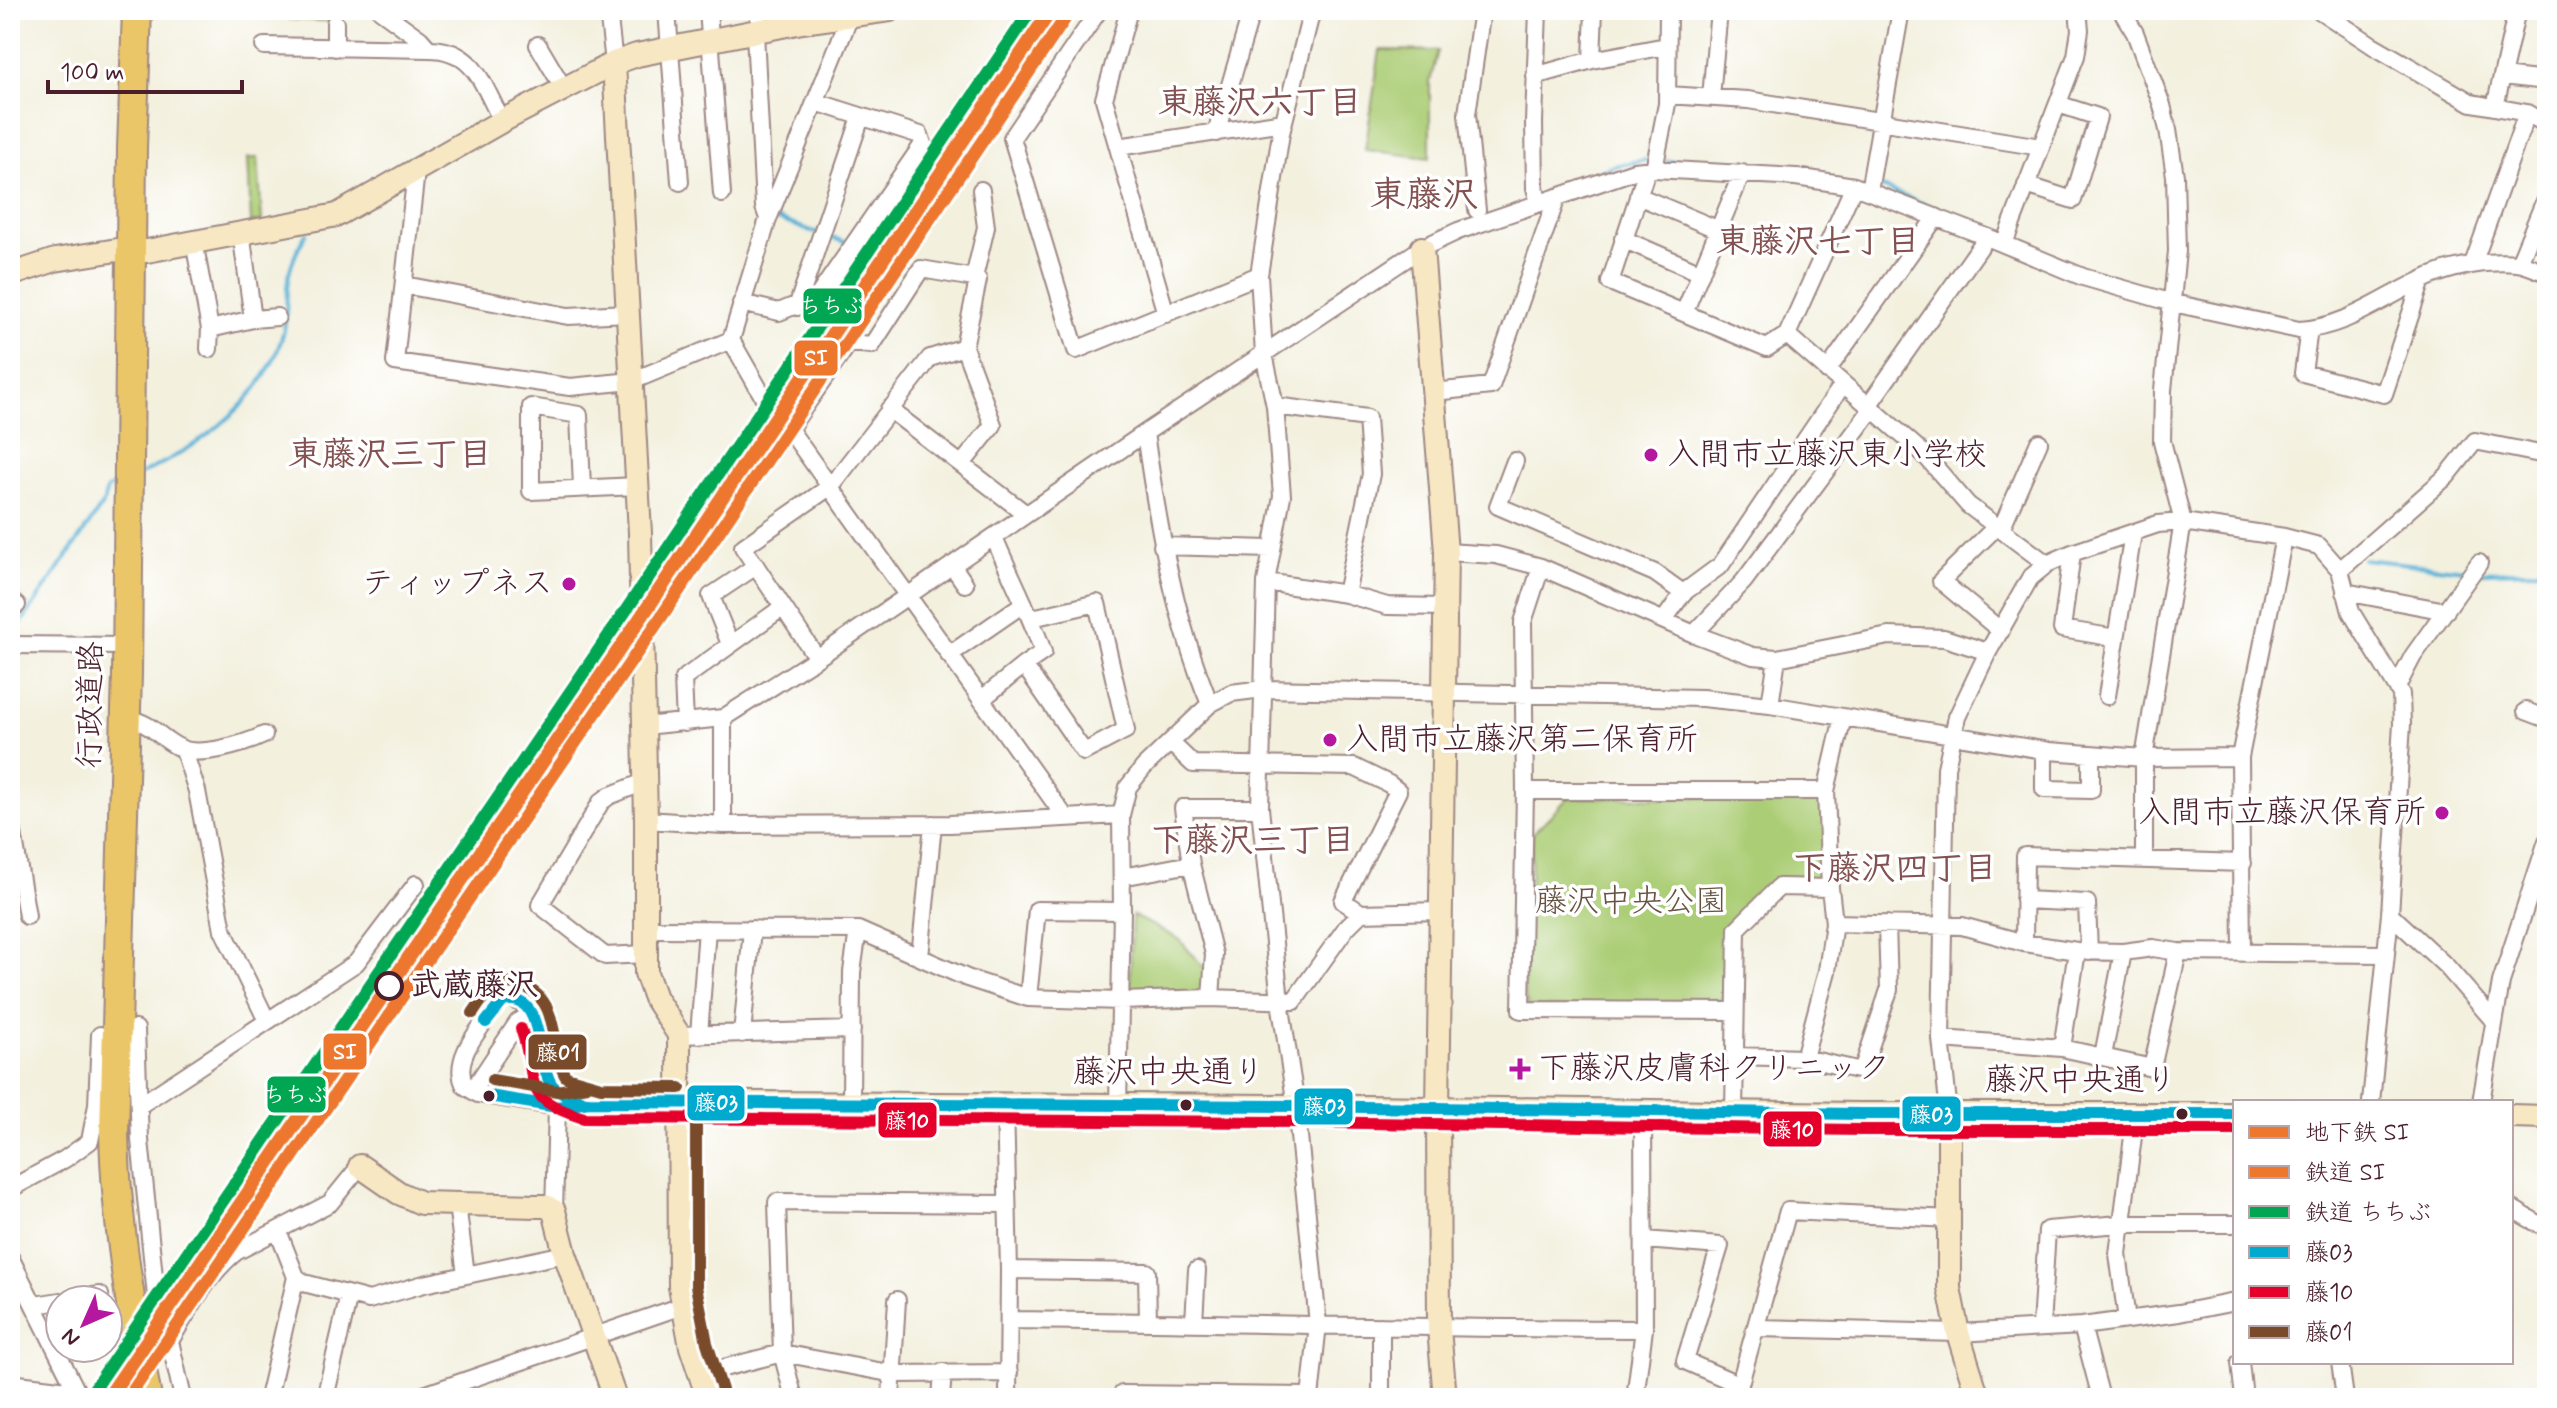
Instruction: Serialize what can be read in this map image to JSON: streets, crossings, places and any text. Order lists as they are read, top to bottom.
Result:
{
  "streets": {
    "highway": ["行政道路"],
    "street": ["藤沢中央通り"]
  },
  "districts": [
    "東藤沢六丁目",
    "東藤沢",
    "東藤沢七丁目",
    "東藤沢三丁目",
    "下藤沢三丁目",
    "下藤沢四丁目"
  ],
  "parks": ["藤沢中央公園"],
  "places": {
    "other": [
      "入間市立藤沢東小学校",
      "ティップネス",
      "入間市立藤沢第二保育所",
      "入間市立藤沢保育所",
      "武蔵藤沢"
    ],
    "health": ["下藤沢皮膚科クリニック"]
  },
  "lines": [
    "metro line SI",
    "rail line ちちぶ",
    "rail line SI",
    "transit line 藤01",
    "transit line 藤03",
    "transit line 藤10"
  ],
  "legend": [
    "地下鉄 SI",
    "鉄道 SI",
    "鉄道 ちちぶ",
    "藤03",
    "藤10",
    "藤01"
  ],
  "scale_bar": "100 m",
  "north": "bottom left"
}
